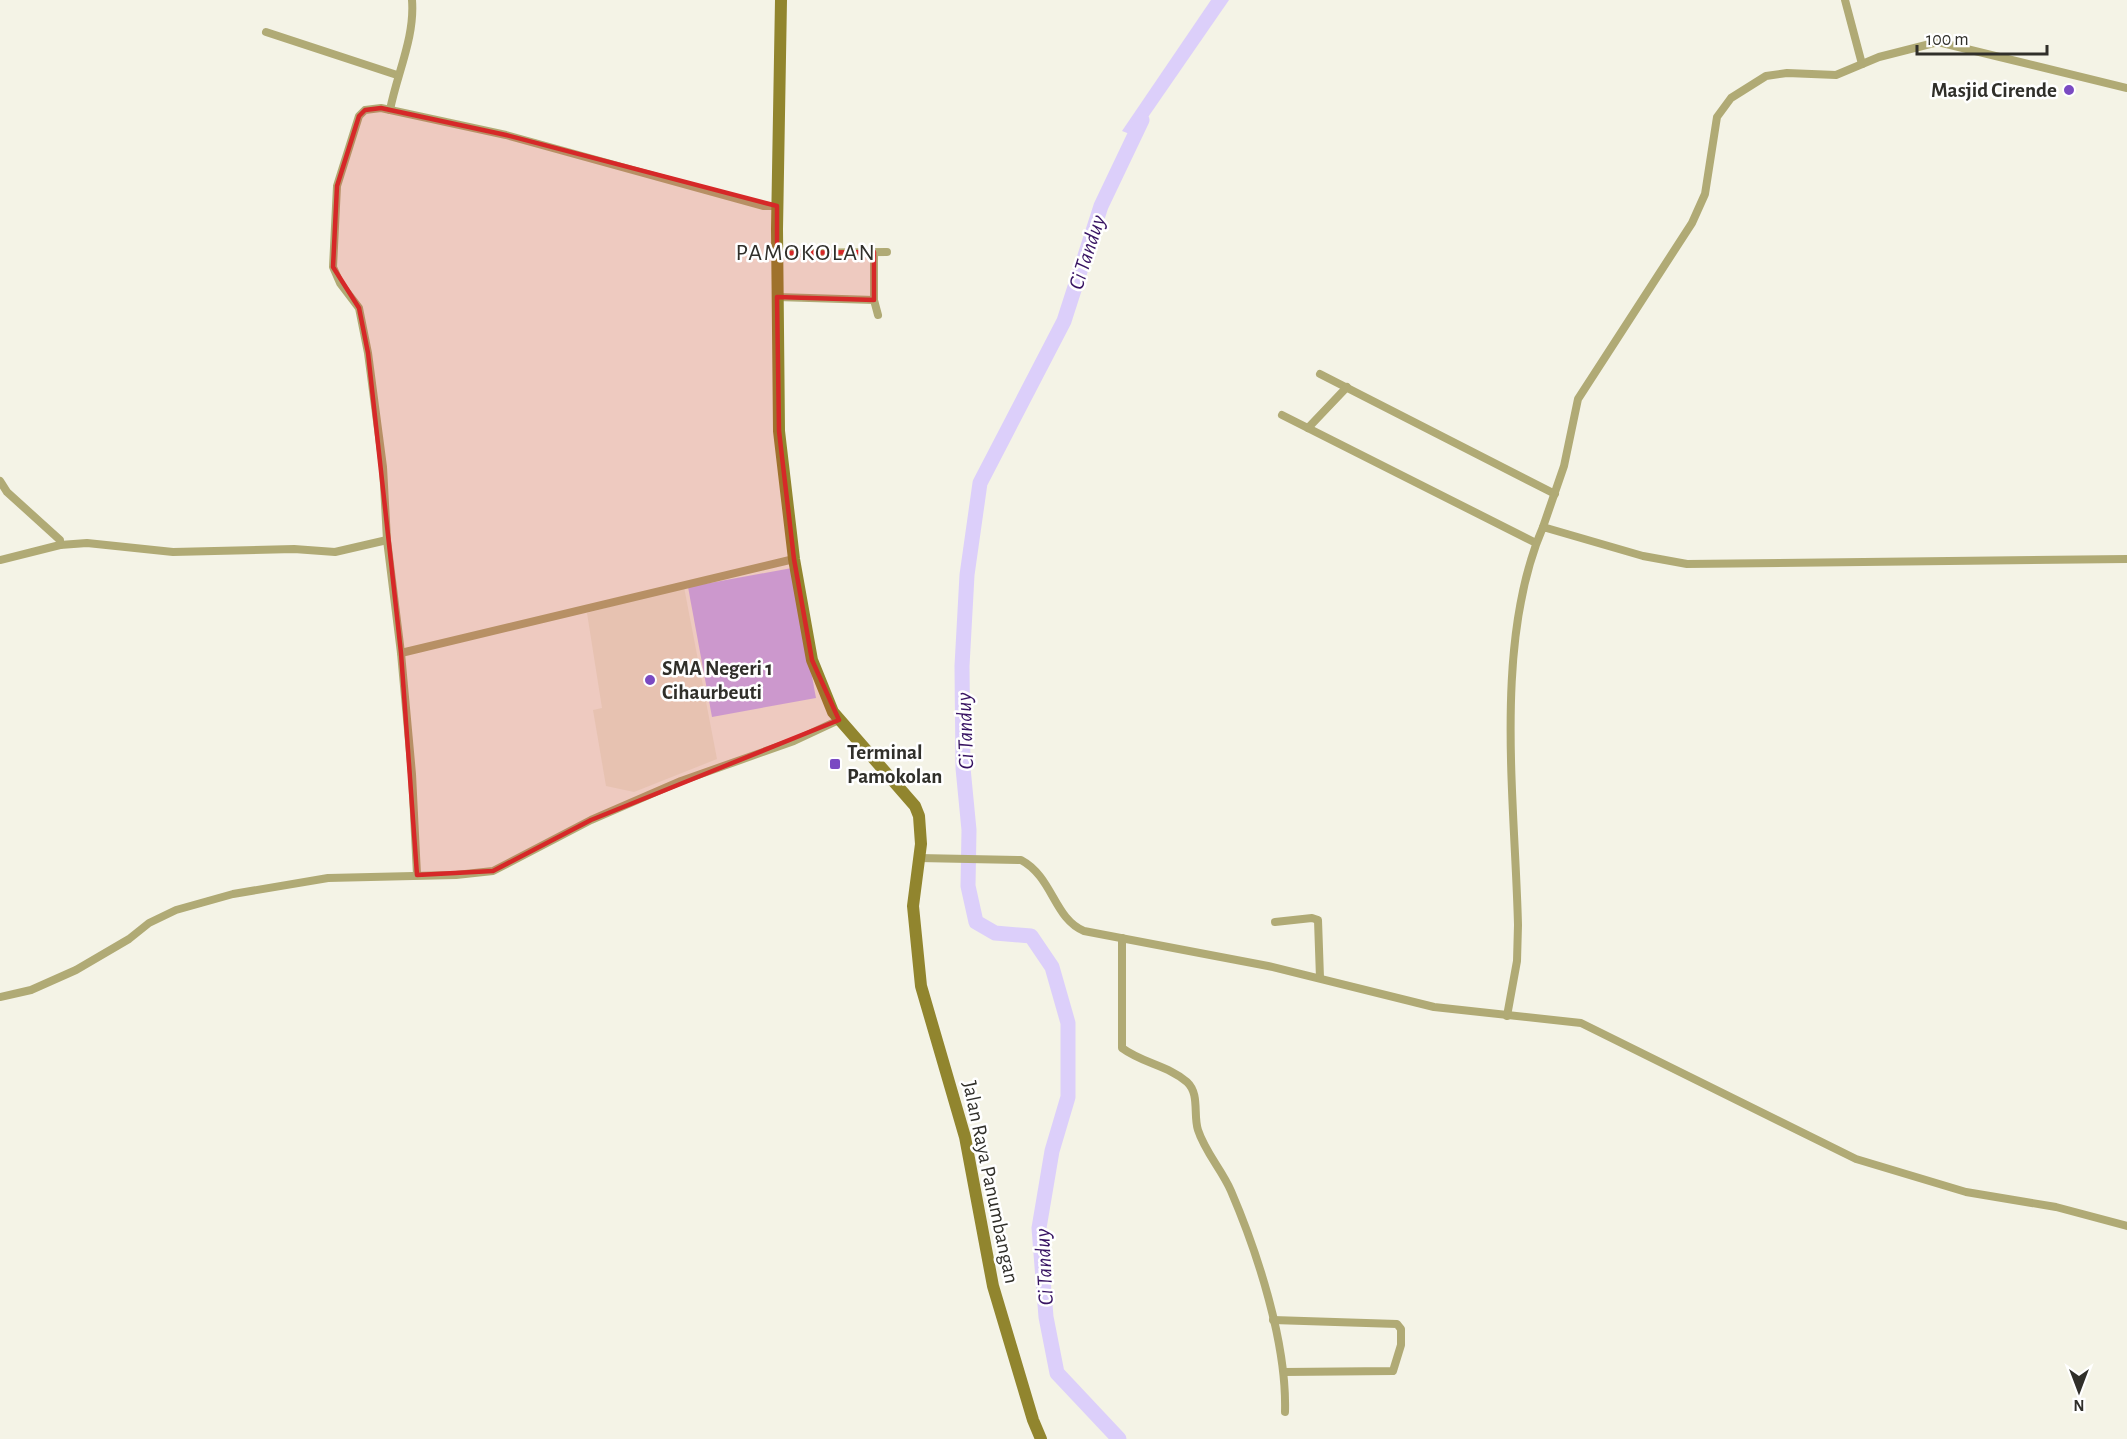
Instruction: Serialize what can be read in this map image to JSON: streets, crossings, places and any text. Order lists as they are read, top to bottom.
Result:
{
  "streets": {
    "main road": ["Jalan Raya Panumbangan"]
  },
  "districts": ["PAMOKOLAN"],
  "water": ["Ci Tanduy"],
  "places": {
    "other": ["Masjid Cirende", "SMA Negeri 1 Cihaurbeuti"],
    "transit": ["Terminal Pamokolan"]
  },
  "scale_bar": "100 m",
  "north": "bottom"
}
